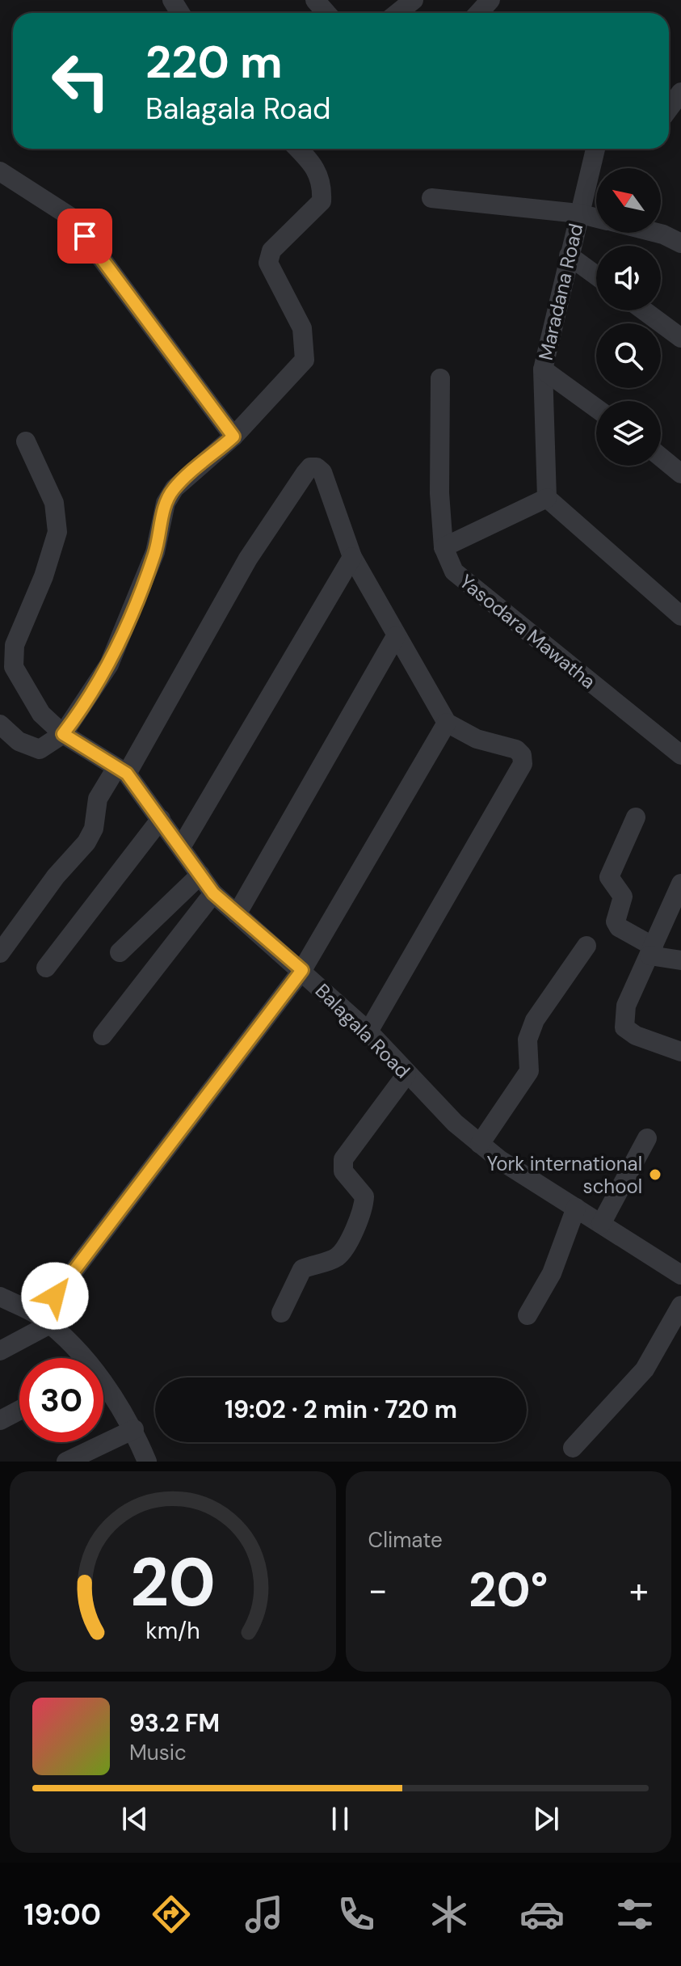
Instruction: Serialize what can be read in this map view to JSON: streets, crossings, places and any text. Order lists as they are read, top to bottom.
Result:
{
  "streets": {
    "street": ["Maradana Road", "Yasodara Mawatha", "Balagala Road"]
  },
  "places": ["York international school"],
  "north": "top left",
  "page": {
    "turn": ["220 m", "Balagala Road"],
    "limit": "30",
    "trip": "19:02 · 2 min · 720 m",
    "tile": "Climate",
    "heat": ["−", "20°", "+"],
    "song": ["93.2 FM", "Music"],
    "tabs": "19:00",
    "gauge": ["20", "km/h"]
  }
}
